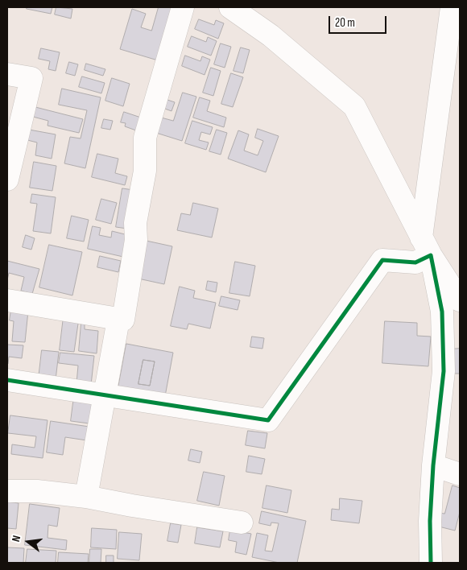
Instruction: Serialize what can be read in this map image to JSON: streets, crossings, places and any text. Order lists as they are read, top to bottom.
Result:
{
  "scale_bar": "20 m",
  "north": "left"
}
